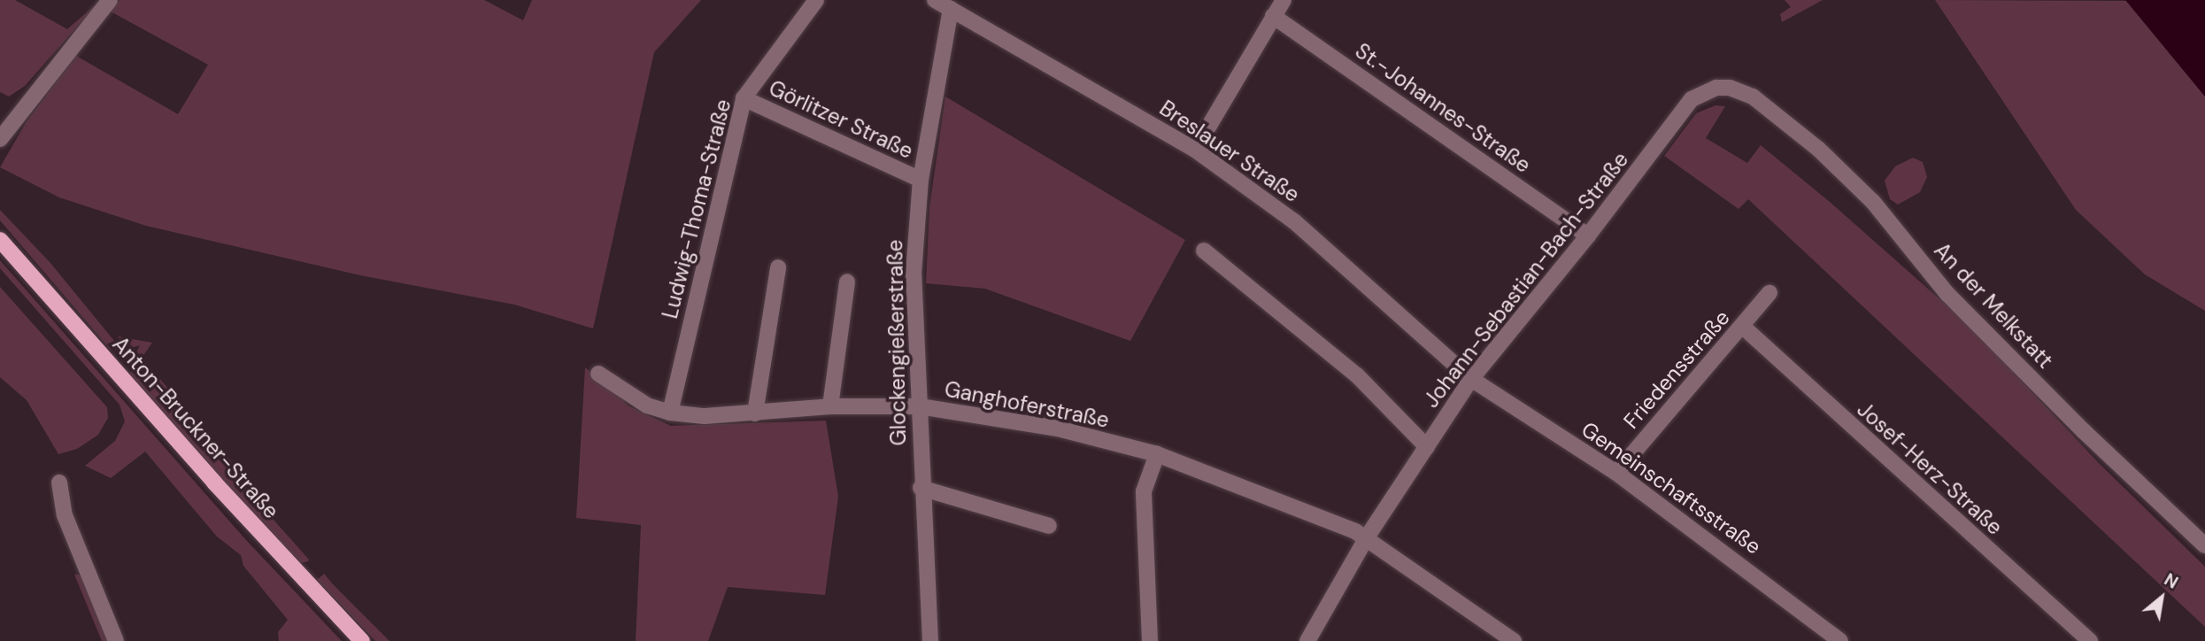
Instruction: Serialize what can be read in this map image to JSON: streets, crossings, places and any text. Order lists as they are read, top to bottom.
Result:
{
  "streets": {
    "main road": ["Anton-Bruckner-Straße"],
    "street": [
      "St.-Johannes-Straße",
      "Görlitzer Straße",
      "Breslauer Straße",
      "Ludwig-Thoma-Straße",
      "Johann-Sebastian-Bach-Straße",
      "An der Melkstatt",
      "Glockengießerstraße",
      "Friedensstraße",
      "Ganghoferstraße",
      "Josef-Herz-Straße",
      "Gemeinschaftsstraße"
    ]
  },
  "crossings": [
    ["St.-Johannes-Straße", "Johann-Sebastian-Bach-Straße"],
    ["Görlitzer Straße", "Ludwig-Thoma-Straße"],
    ["Görlitzer Straße", "Glockengießerstraße"],
    ["Breslauer Straße", "Johann-Sebastian-Bach-Straße"],
    ["Breslauer Straße", "Glockengießerstraße"],
    ["Breslauer Straße", "Gemeinschaftsstraße"],
    ["Ludwig-Thoma-Straße", "Ganghoferstraße"],
    ["Johann-Sebastian-Bach-Straße", "An der Melkstatt"],
    ["Johann-Sebastian-Bach-Straße", "Ganghoferstraße"],
    ["Johann-Sebastian-Bach-Straße", "Gemeinschaftsstraße"],
    ["Glockengießerstraße", "Ganghoferstraße"],
    ["Friedensstraße", "Josef-Herz-Straße"],
    ["Friedensstraße", "Gemeinschaftsstraße"]
  ],
  "north": "top right"
}
